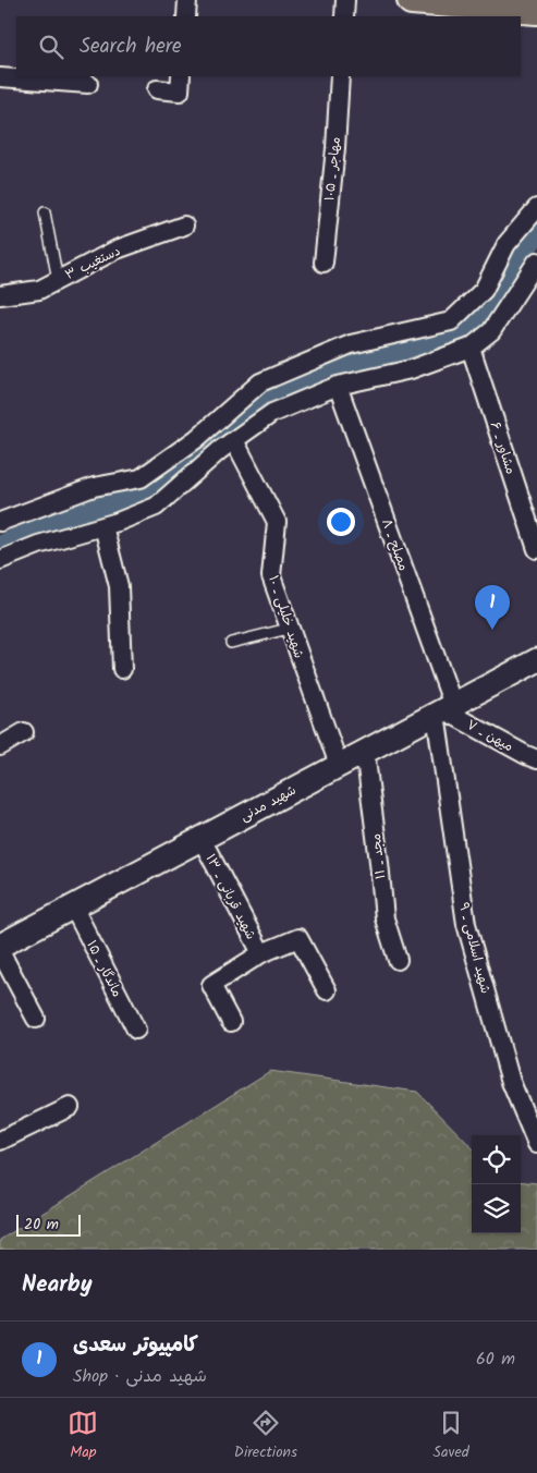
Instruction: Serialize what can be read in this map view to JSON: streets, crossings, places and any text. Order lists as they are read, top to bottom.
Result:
{
  "streets": {
    "street": [
      "مهاجر ـ ۱۰۵",
      "دستغیب ۳",
      "مشاور ـ ۶",
      "مصلح ـ ۸",
      "شهید خلیلی ـ ۱۰",
      "میهن ـ ۷",
      "شهید مدنی",
      "مجد ـ ۱۱",
      "شهید قربانی ـ ۱۳",
      "شهید اسلامی ـ ۹",
      "ماندگار ـ ۱۵"
    ]
  },
  "crossings": [
    ["مصلح ـ ۸", "میهن ـ ۷"],
    ["مصلح ـ ۸", "شهید مدنی"],
    ["مصلح ـ ۸", "شهید اسلامی ـ ۹"],
    ["شهید خلیلی ـ ۱۰", "شهید مدنی"],
    ["میهن ـ ۷", "شهید مدنی"],
    ["میهن ـ ۷", "شهید اسلامی ـ ۹"],
    ["شهید مدنی", "مجد ـ ۱۱"],
    ["شهید مدنی", "شهید قربانی ـ ۱۳"],
    ["شهید مدنی", "شهید اسلامی ـ ۹"],
    ["شهید مدنی", "ماندگار ـ ۱۵"]
  ],
  "scale_bar": "20 m",
  "page": {
    "search": "Search here",
    "pins": "1",
    "scale": "20 m",
    "heading": "Nearby",
    "list": [
      {
        "mark": "1",
        "name": "کامپیوتر سعدی",
        "note": "Shop · شهید مدنی",
        "value": "60 m"
      }
    ],
    "nav": ["Map", "Directions", "Saved"]
  }
}
